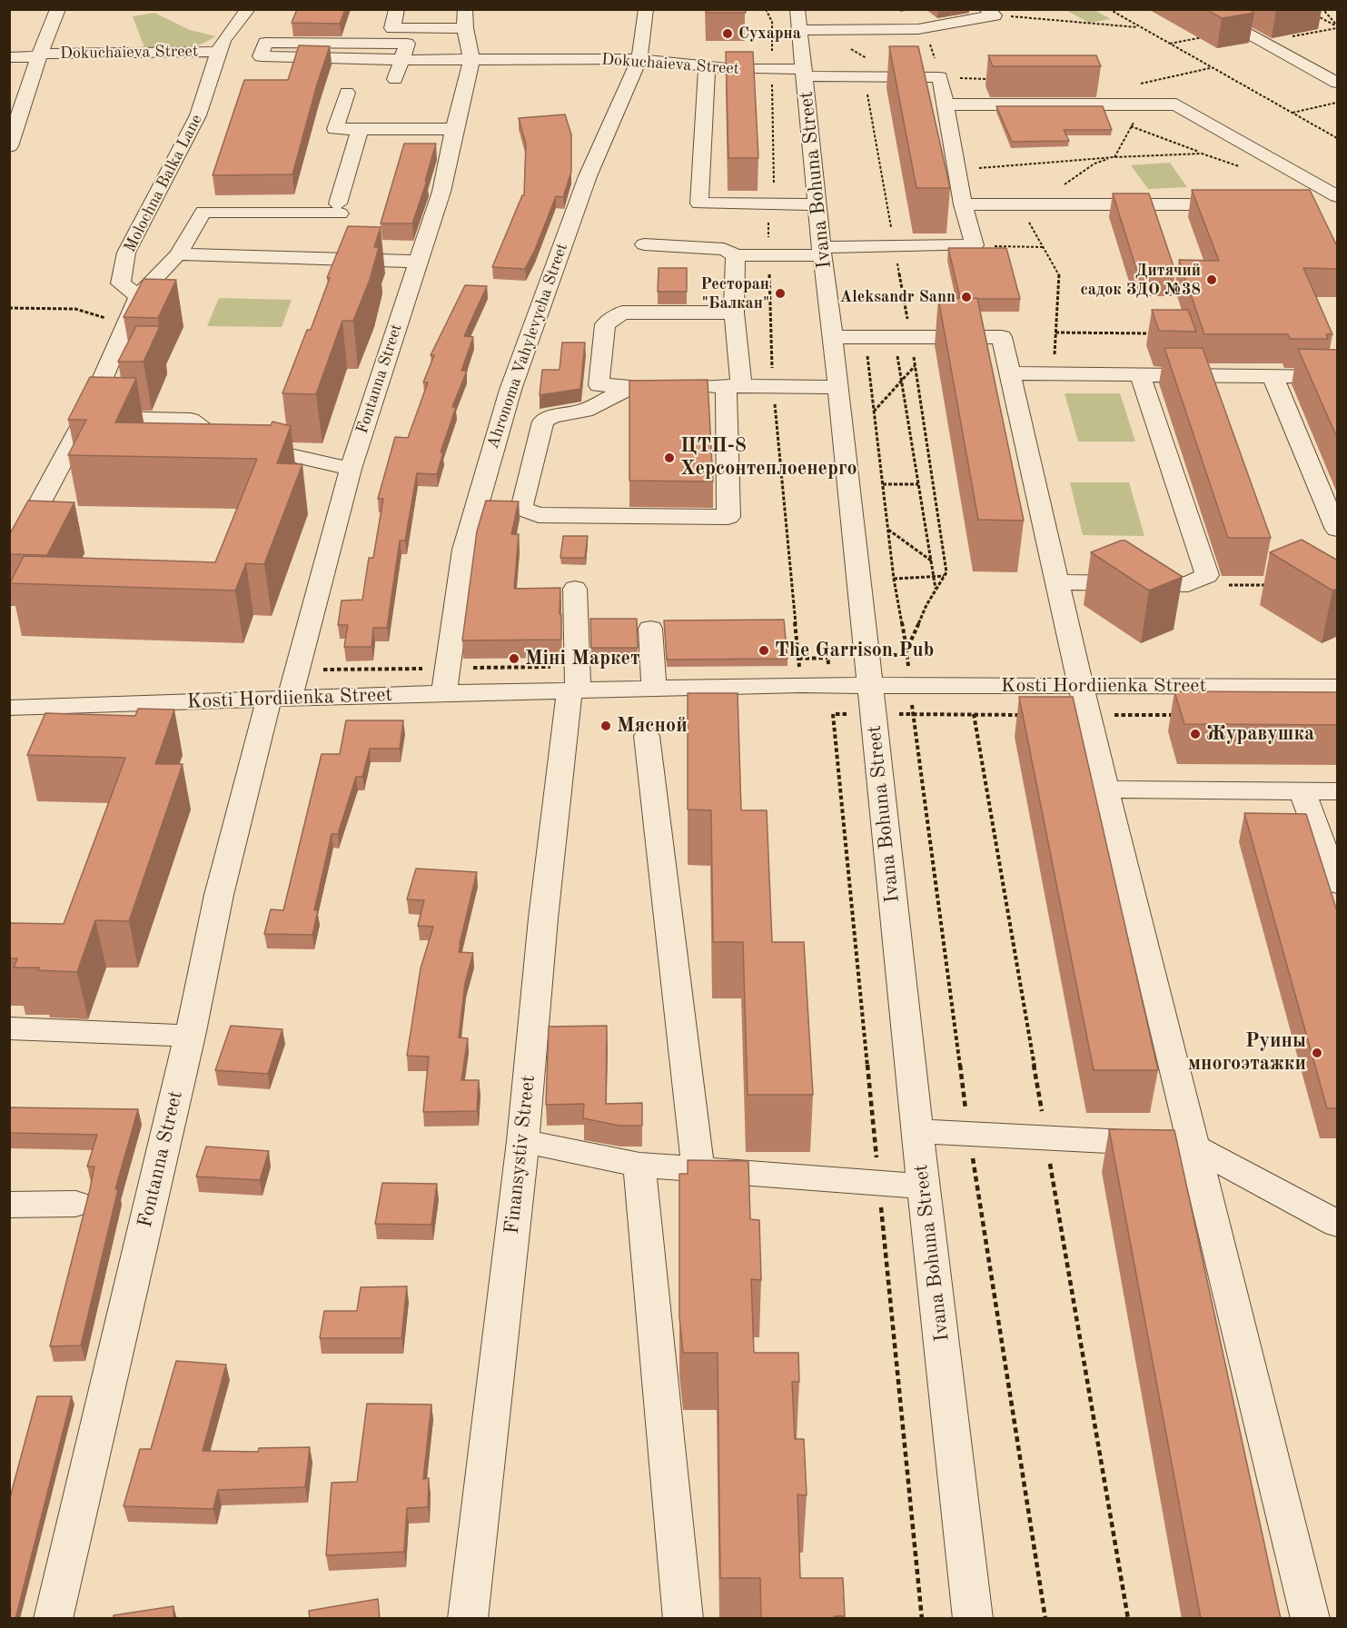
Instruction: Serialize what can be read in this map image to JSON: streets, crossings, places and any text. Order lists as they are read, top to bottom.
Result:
{
  "streets": {
    "street": [
      "Dokuchaieva Street",
      "Ivana Bohuna Street",
      "Molochna Balka Lane",
      "Ahronoma Vahylevycha Street",
      "Fontanna Street",
      "Kosti Hordiienka Street",
      "Finansystiv Street"
    ]
  },
  "crossings": [
    ["Dokuchaieva Street", "Ivana Bohuna Street"],
    ["Dokuchaieva Street", "Molochna Balka Lane"],
    ["Dokuchaieva Street", "Ahronoma Vahylevycha Street"],
    ["Dokuchaieva Street", "Fontanna Street"],
    ["Ivana Bohuna Street", "Kosti Hordiienka Street"],
    ["Ahronoma Vahylevycha Street", "Kosti Hordiienka Street"],
    ["Fontanna Street", "Kosti Hordiienka Street"],
    ["Kosti Hordiienka Street", "Finansystiv Street"]
  ],
  "places": [
    "Сухарна",
    "Дитячий садок ЗДО №38",
    "Ресторан \"Балкан\"",
    "Aleksandr Sann",
    "ЦТП-8 Херсонтеплоенерго",
    "The Garrison Pub",
    "Міні Маркет",
    "Мясной",
    "Журавушка",
    "Руины многоэтажки"
  ]
}
